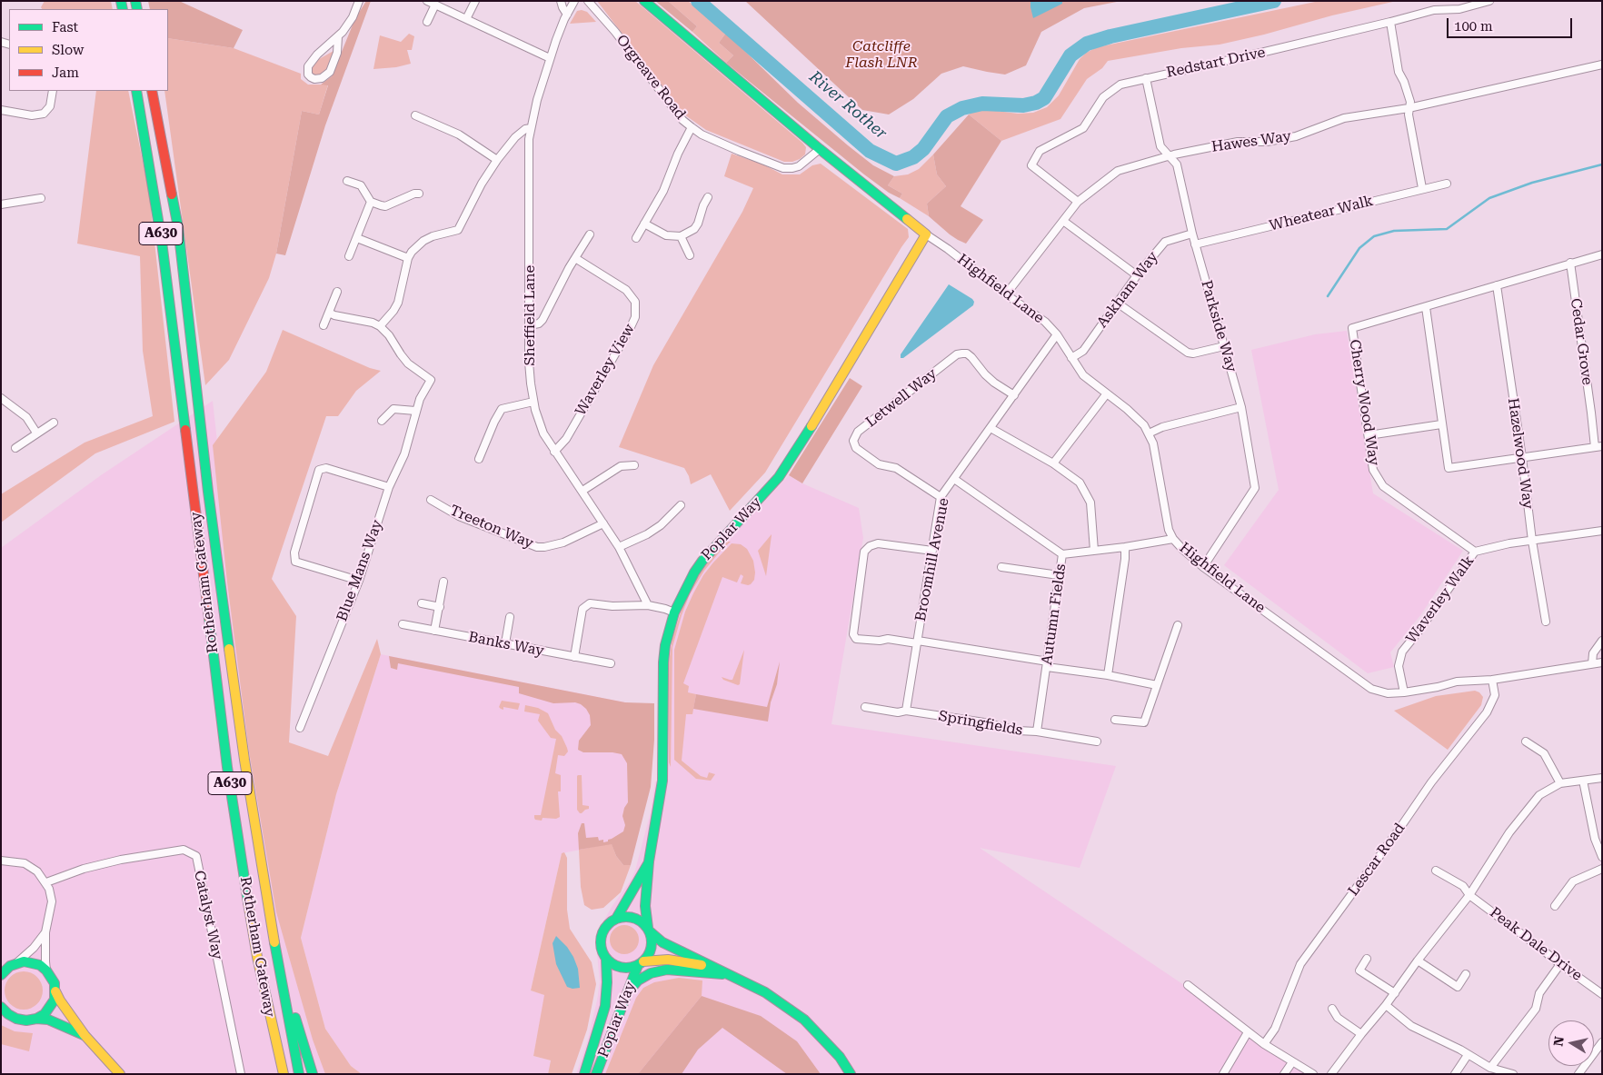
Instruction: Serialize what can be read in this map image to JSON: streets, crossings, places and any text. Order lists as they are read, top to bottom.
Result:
{
  "streets": {
    "main road": ["A630", "Poplar Way", "Rotherham Gateway"],
    "street": [
      "Redstart Drive",
      "Orgreave Road",
      "Hawes Way",
      "Wheatear Walk",
      "Highfield Lane",
      "Askham Way",
      "Sheffield Lane",
      "Parkside Way",
      "Cedar Grove",
      "Waverley View",
      "Letwell Way",
      "Cherry Wood Way",
      "Hazelwood Way",
      "Treeton Way",
      "Broomhill Avenue",
      "Blue Mans Way",
      "Waverley Walk",
      "Autumn Fields",
      "Banks Way",
      "Springfields",
      "Lescar Road",
      "Catalyst Way",
      "Peak Dale Drive"
    ]
  },
  "crossings": [
    ["Redstart Drive", "Hawes Way"],
    ["Redstart Drive", "Parkside Way"],
    ["Hawes Way", "Highfield Lane"],
    ["Hawes Way", "Parkside Way"],
    ["Wheatear Walk", "Parkside Way"],
    ["A630", "Rotherham Gateway"],
    ["Highfield Lane", "Askham Way"],
    ["Highfield Lane", "Parkside Way"],
    ["Highfield Lane", "Poplar Way"],
    ["Highfield Lane", "Broomhill Avenue"],
    ["Highfield Lane", "Waverley Walk"],
    ["Highfield Lane", "Autumn Fields"],
    ["Highfield Lane", "Lescar Road"],
    ["Askham Way", "Parkside Way"],
    ["Sheffield Lane", "Waverley View"],
    ["Sheffield Lane", "Treeton Way"],
    ["Cedar Grove", "Cherry Wood Way"],
    ["Letwell Way", "Broomhill Avenue"],
    ["Cherry Wood Way", "Hazelwood Way"],
    ["Cherry Wood Way", "Waverley Walk"],
    ["Hazelwood Way", "Waverley Walk"],
    ["Broomhill Avenue", "Springfields"],
    ["Autumn Fields", "Springfields"]
  ],
  "water": ["River Rother"],
  "parks": ["Catcliffe Flash LNR"],
  "legend": ["Fast", "Slow", "Jam"],
  "scale_bar": "100 m",
  "north": "left"
}
